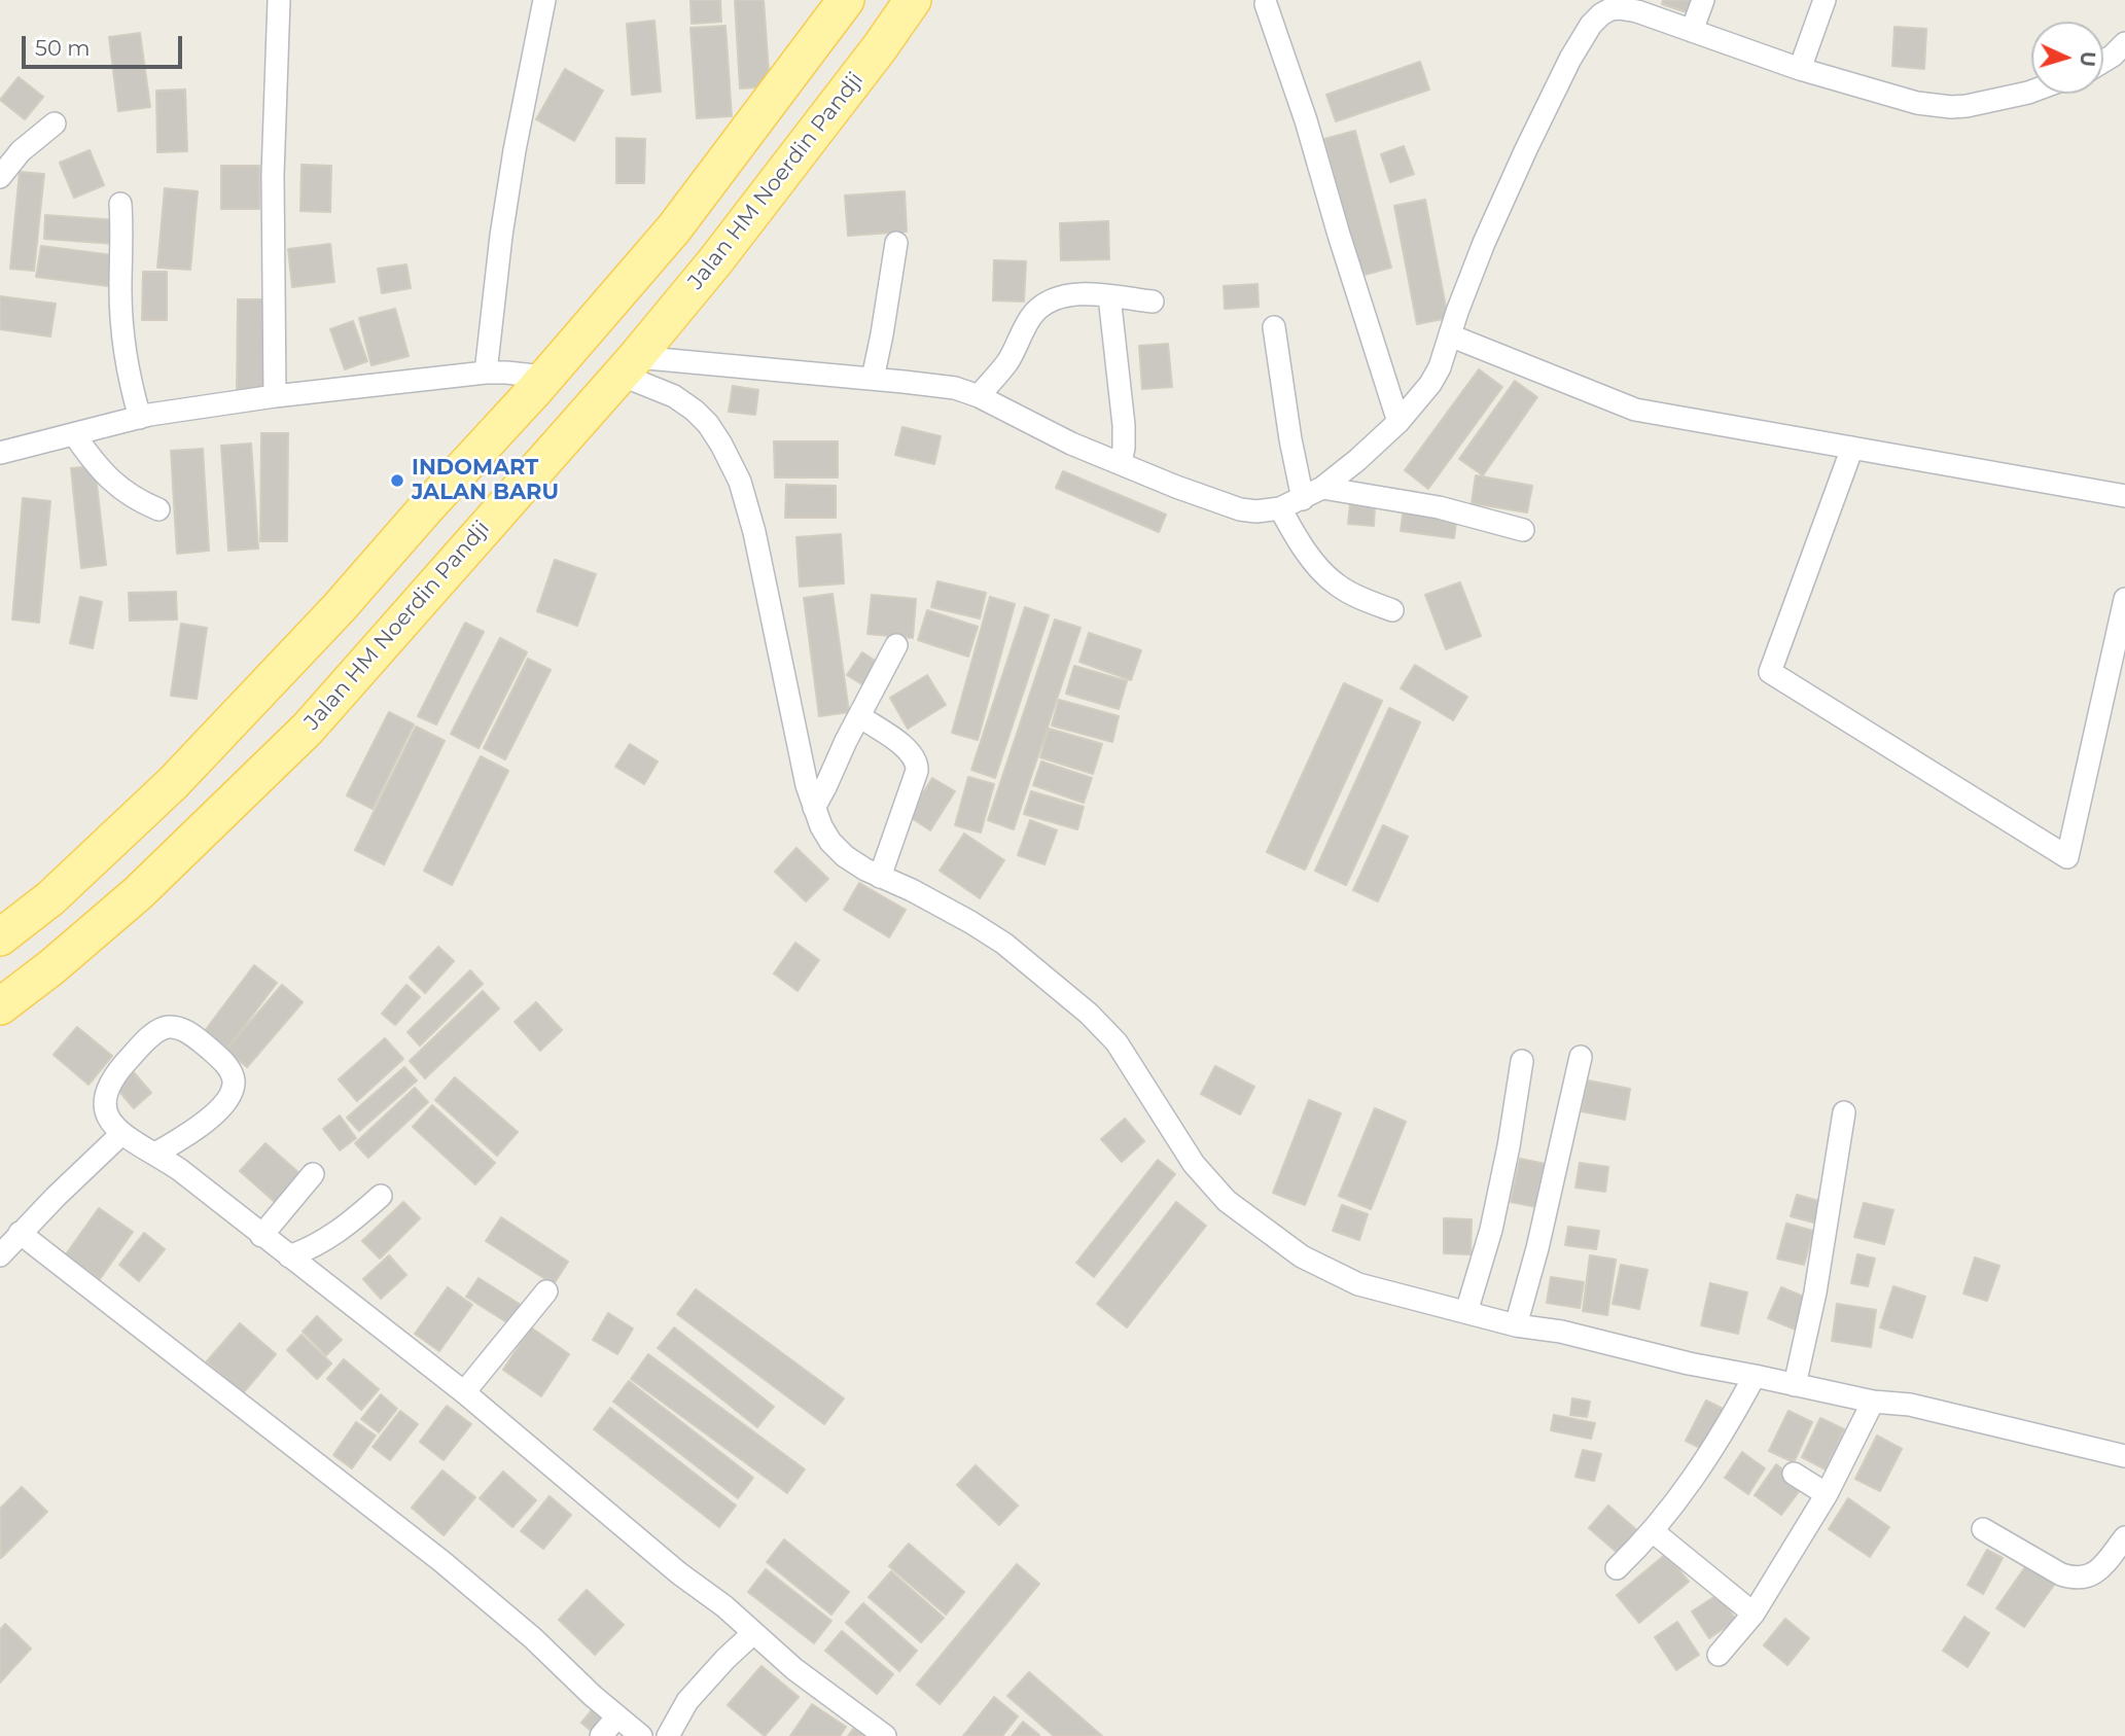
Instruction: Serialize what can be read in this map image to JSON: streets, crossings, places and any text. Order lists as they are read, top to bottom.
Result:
{
  "streets": {
    "main road": ["Jalan HM Noerdin Pandji"]
  },
  "places": ["INDOMART JALAN BARU"],
  "scale_bar": "50 m",
  "north": "right"
}
